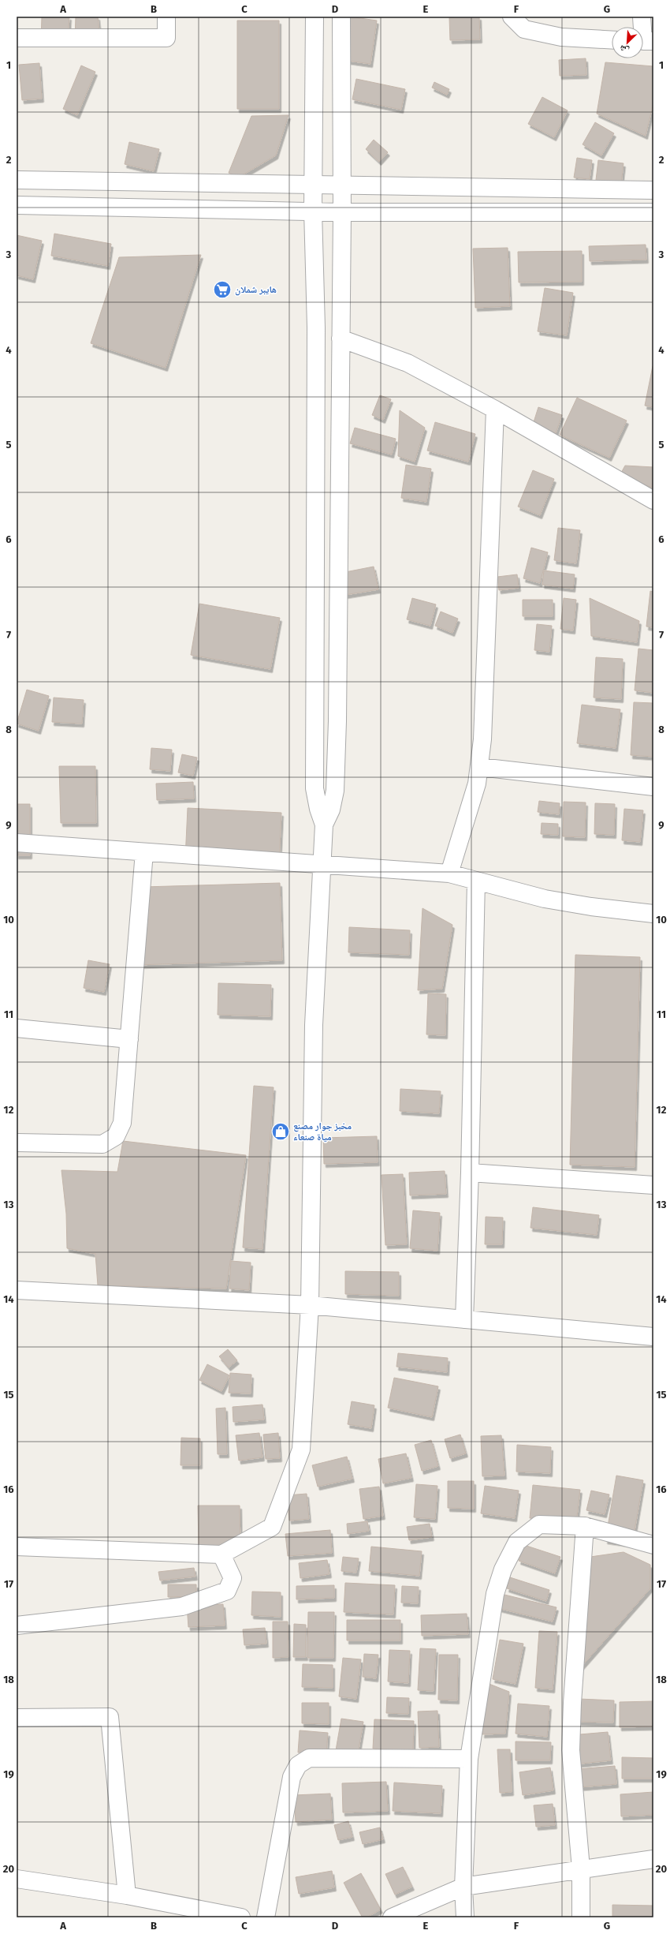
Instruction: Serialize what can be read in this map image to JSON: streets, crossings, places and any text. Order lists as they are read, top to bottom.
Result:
{
  "places": {
    "supermarket": ["هايبر شملان"],
    "shop": ["مخبز جوار مصنع مياة صنعاء"]
  },
  "north": "bottom left",
  "grid": {
    "columns": [
      "A",
      "B",
      "C",
      "D",
      "E",
      "F",
      "G"
    ],
    "rows": [
      "1",
      "2",
      "3",
      "4",
      "5",
      "6",
      "7",
      "8",
      "9",
      "10",
      "11",
      "12",
      "13",
      "14",
      "15",
      "16",
      "17",
      "18",
      "19",
      "20"
    ]
  }
}
